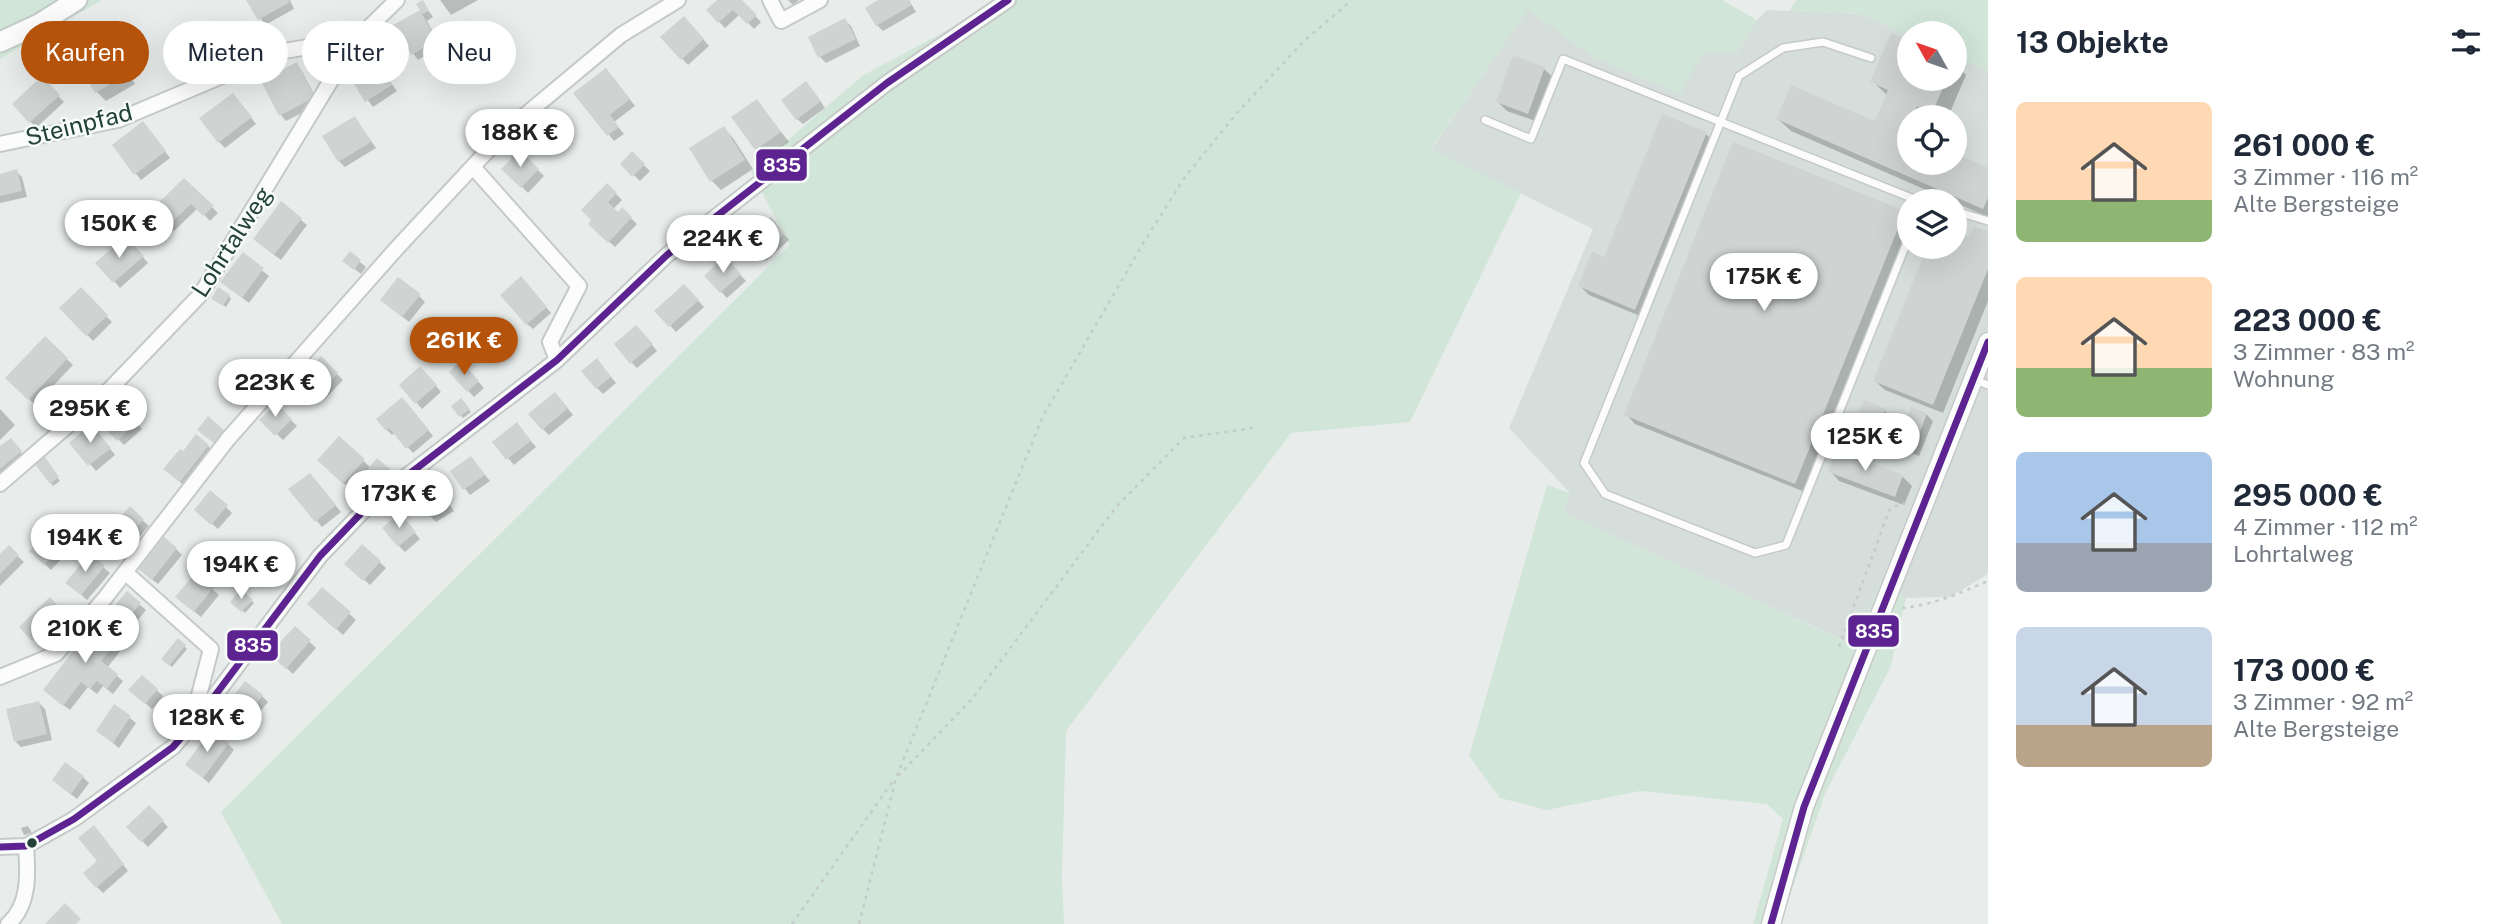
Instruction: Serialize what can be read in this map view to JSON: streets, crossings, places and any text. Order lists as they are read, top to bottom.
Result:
{
  "streets": {
    "street": ["Steinpfad", "Lohrtalweg"]
  },
  "lines": ["transit line 835"],
  "north": "top left",
  "page": {
    "heading": "13 Objekte",
    "chip": [
      "Kaufen",
      "Mieten",
      "Filter",
      "Neu"
    ],
    "list": [
      {
        "name": "261 000 €",
        "note": "3 Zimmer · 116 m² · Alte Bergsteige"
      },
      {
        "name": "223 000 €",
        "note": "3 Zimmer · 83 m² · Wohnung"
      },
      {
        "name": "295 000 €",
        "note": "4 Zimmer · 112 m² · Lohrtalweg"
      },
      {
        "name": "173 000 €",
        "note": "3 Zimmer · 92 m² · Alte Bergsteige"
      }
    ],
    "price": [
      "188K €",
      "150K €",
      "224K €",
      "175K €",
      "261K €",
      "223K €",
      "295K €",
      "125K €",
      "173K €",
      "194K €",
      "194K €",
      "210K €",
      "128K €"
    ]
  }
}
